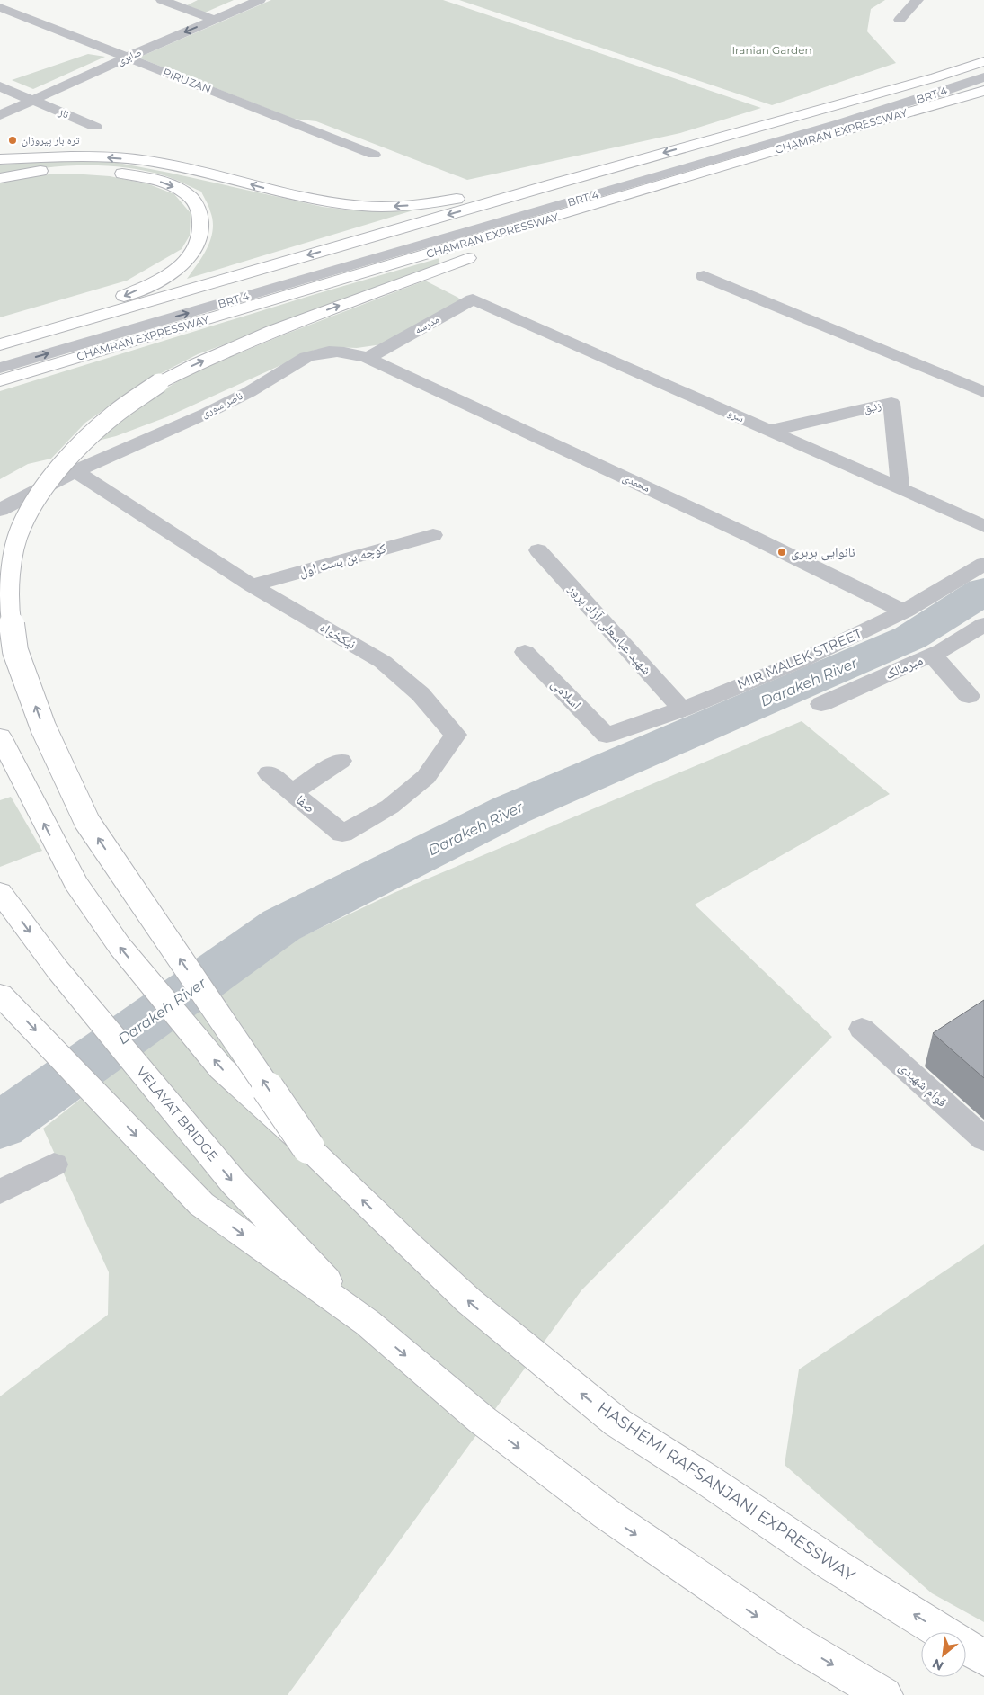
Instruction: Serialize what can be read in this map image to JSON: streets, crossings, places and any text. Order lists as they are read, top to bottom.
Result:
{
  "streets": {
    "highway": ["CHAMRAN EXPRESSWAY", "VELAYAT BRIDGE", "HASHEMI RAFSANJANI EXPRESSWAY"],
    "street": [
      "صابری",
      "PIRUZAN",
      "BRT 4",
      "ناز",
      "مدرسه",
      "ناصر سوری",
      "زنبق",
      "سرو",
      "محمدی",
      "کوچه بن بست اول",
      "شهید عباسعلی آزاد پرور",
      "نیکخواه",
      "MIR MALEK STREET",
      "میرمالک",
      "اسلامی",
      "صفا",
      "قوام شهیدی"
    ]
  },
  "crossings": [
    ["صابری", "PIRUZAN"],
    ["صابری", "ناز"],
    ["مدرسه", "ناصر سوری"],
    ["مدرسه", "سرو"],
    ["مدرسه", "محمدی"],
    ["ناصر سوری", "محمدی"],
    ["ناصر سوری", "نیکخواه"],
    ["زنبق", "سرو"],
    ["محمدی", "MIR MALEK STREET"],
    ["کوچه بن بست اول", "نیکخواه"],
    ["شهید عباسعلی آزاد پرور", "MIR MALEK STREET"],
    ["نیکخواه", "صفا"],
    ["MIR MALEK STREET", "اسلامی"]
  ],
  "water": ["Darakeh River"],
  "parks": ["Iranian Garden"],
  "places": ["تره بار پیروزان", "نانوایی بربری"],
  "north": "bottom left"
}
